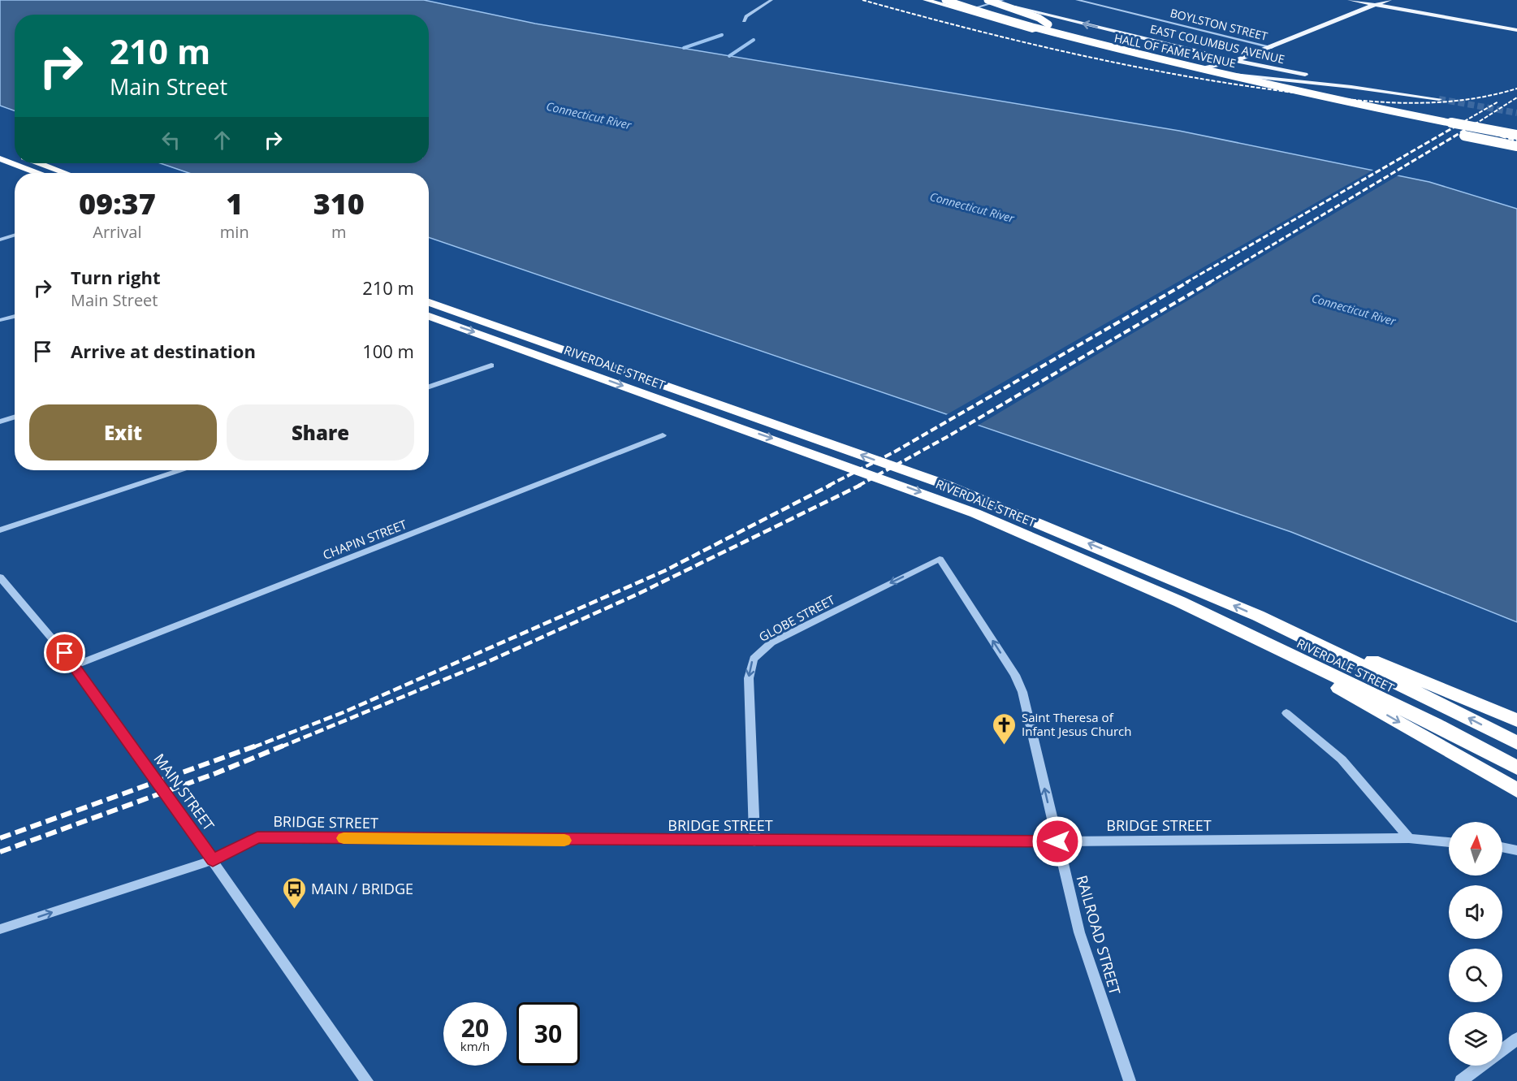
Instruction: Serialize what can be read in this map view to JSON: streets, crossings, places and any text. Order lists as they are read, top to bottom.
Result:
{
  "streets": {
    "highway": ["RIVERDALE STREET"],
    "main road": ["EAST COLUMBUS AVENUE", "HALL OF FAME AVENUE"],
    "street": [
      "BOYLSTON STREET",
      "CHAPIN STREET",
      "GLOBE STREET",
      "MAIN STREET",
      "BRIDGE STREET",
      "RAILROAD STREET"
    ]
  },
  "crossings": [
    ["EAST COLUMBUS AVENUE", "HALL OF FAME AVENUE"],
    ["CHAPIN STREET", "MAIN STREET"],
    ["GLOBE STREET", "BRIDGE STREET"],
    ["GLOBE STREET", "RAILROAD STREET"],
    ["MAIN STREET", "BRIDGE STREET"],
    ["BRIDGE STREET", "RAILROAD STREET"]
  ],
  "one_way": ["EAST COLUMBUS AVENUE", "GLOBE STREET", "RAILROAD STREET"],
  "water": ["Connecticut River"],
  "places": {
    "church": ["Saint Theresa of Infant Jesus Church"],
    "bus stop": ["MAIN / BRIDGE"]
  },
  "north": "top",
  "page": {
    "turn": ["210 m", "Main Street"],
    "eta": [
      "09:37",
      "Arrival",
      "1",
      "min",
      "310",
      "m"
    ],
    "list": [
      {
        "name": "Turn right",
        "note": "Main Street",
        "value": "210 m"
      },
      {
        "name": "Arrive at destination",
        "value": "100 m"
      }
    ],
    "buttons": ["Exit", "Share"],
    "speed": "20 km/h",
    "limit": "30"
  }
}
